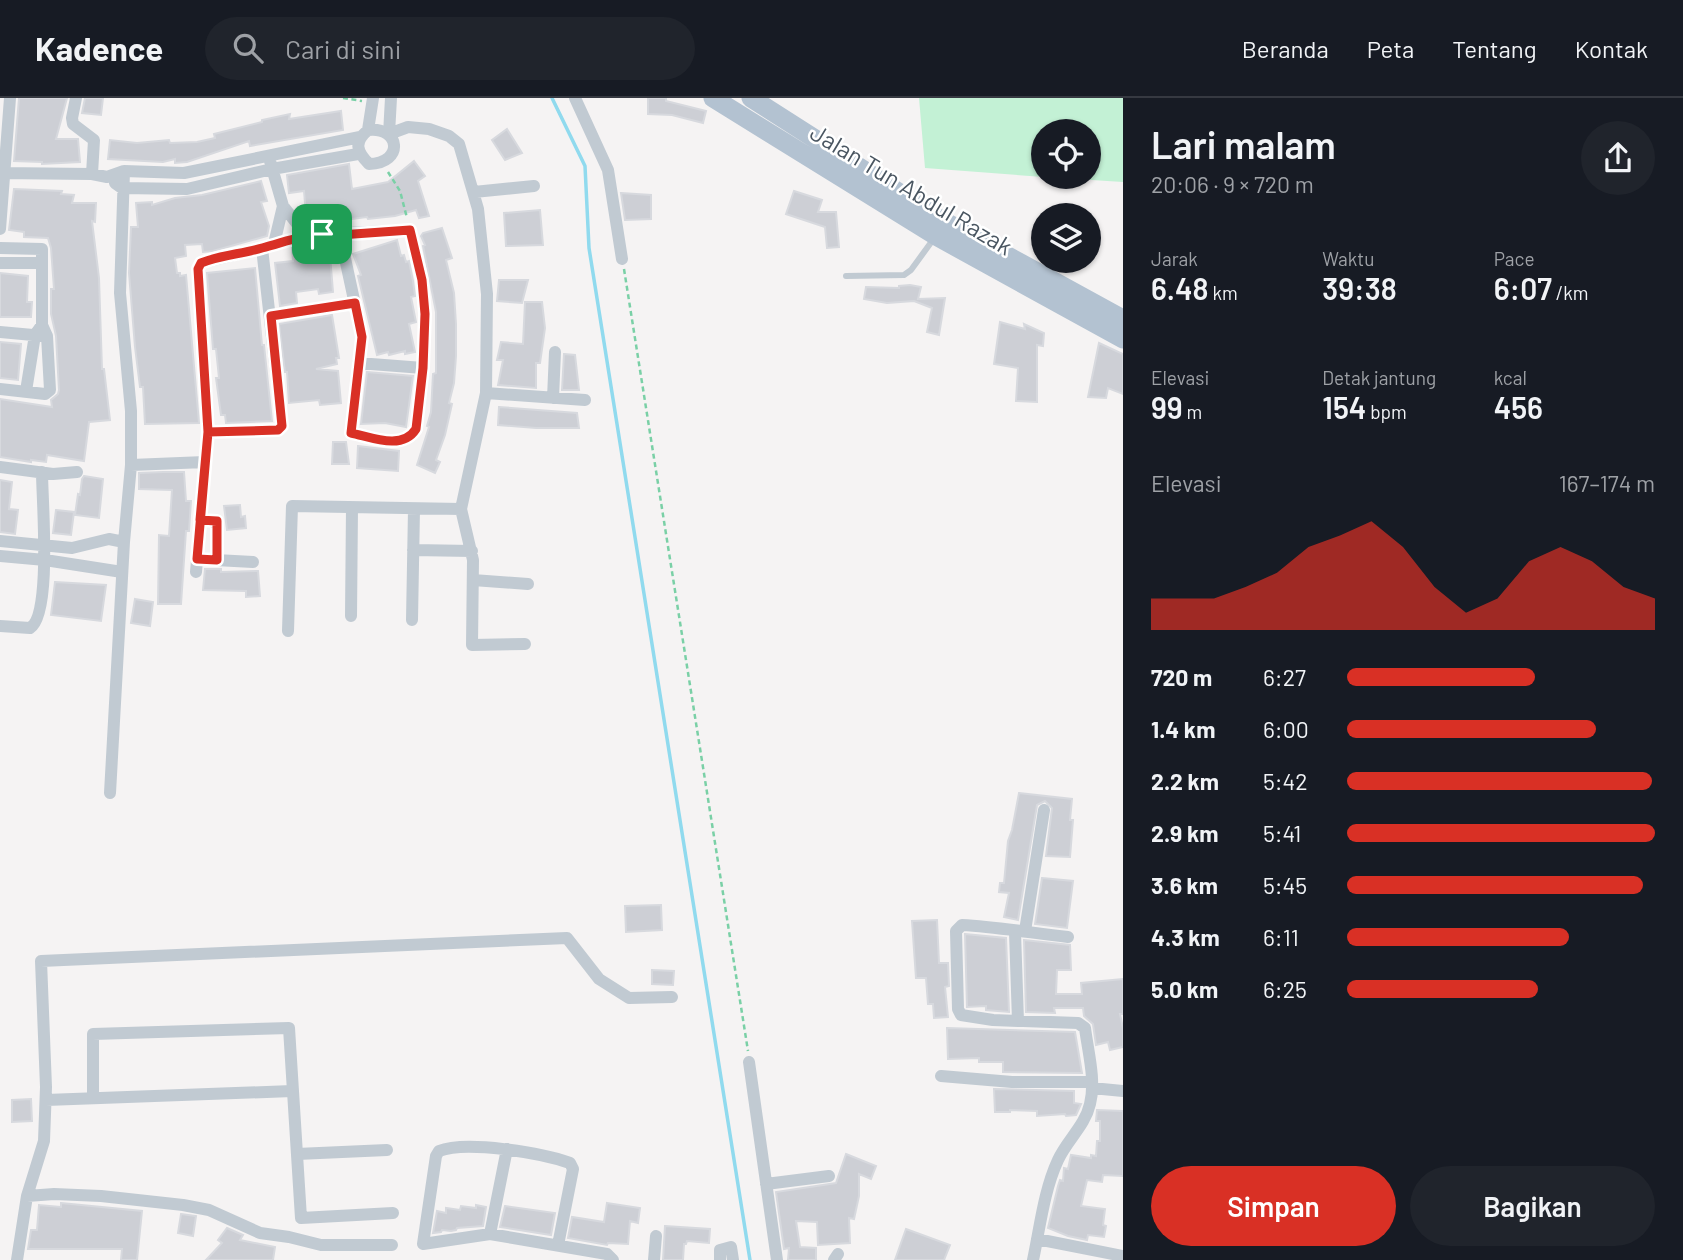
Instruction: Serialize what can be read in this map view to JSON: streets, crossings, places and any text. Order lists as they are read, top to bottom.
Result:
{
  "streets": {
    "main road": ["Jalan Tun Abdul Razak"]
  },
  "page": {
    "header": "Kadence",
    "search": "Cari di sini",
    "nav": [
      "Beranda",
      "Peta",
      "Tentang",
      "Kontak"
    ],
    "heading": ["Lari malam", "20:06 · 9 × 720 m"],
    "stats": [
      ["Jarak", "6.48 km"],
      ["Waktu", "39:38"],
      ["Pace", "6:07 /km"],
      ["Elevasi", "99 m"],
      ["Detak jantung", "154 bpm"],
      ["kcal", "456"]
    ],
    "chart": ["Elevasi", "167–174 m"],
    "list": [
      {
        "name": "720 m",
        "note": "6:27"
      },
      {
        "name": "1.4 km",
        "note": "6:00"
      },
      {
        "name": "2.2 km",
        "note": "5:42"
      },
      {
        "name": "2.9 km",
        "note": "5:41"
      },
      {
        "name": "3.6 km",
        "note": "5:45"
      },
      {
        "name": "4.3 km",
        "note": "6:11"
      },
      {
        "name": "5.0 km",
        "note": "6:25"
      }
    ],
    "buttons": ["Simpan", "Bagikan"]
  }
}
